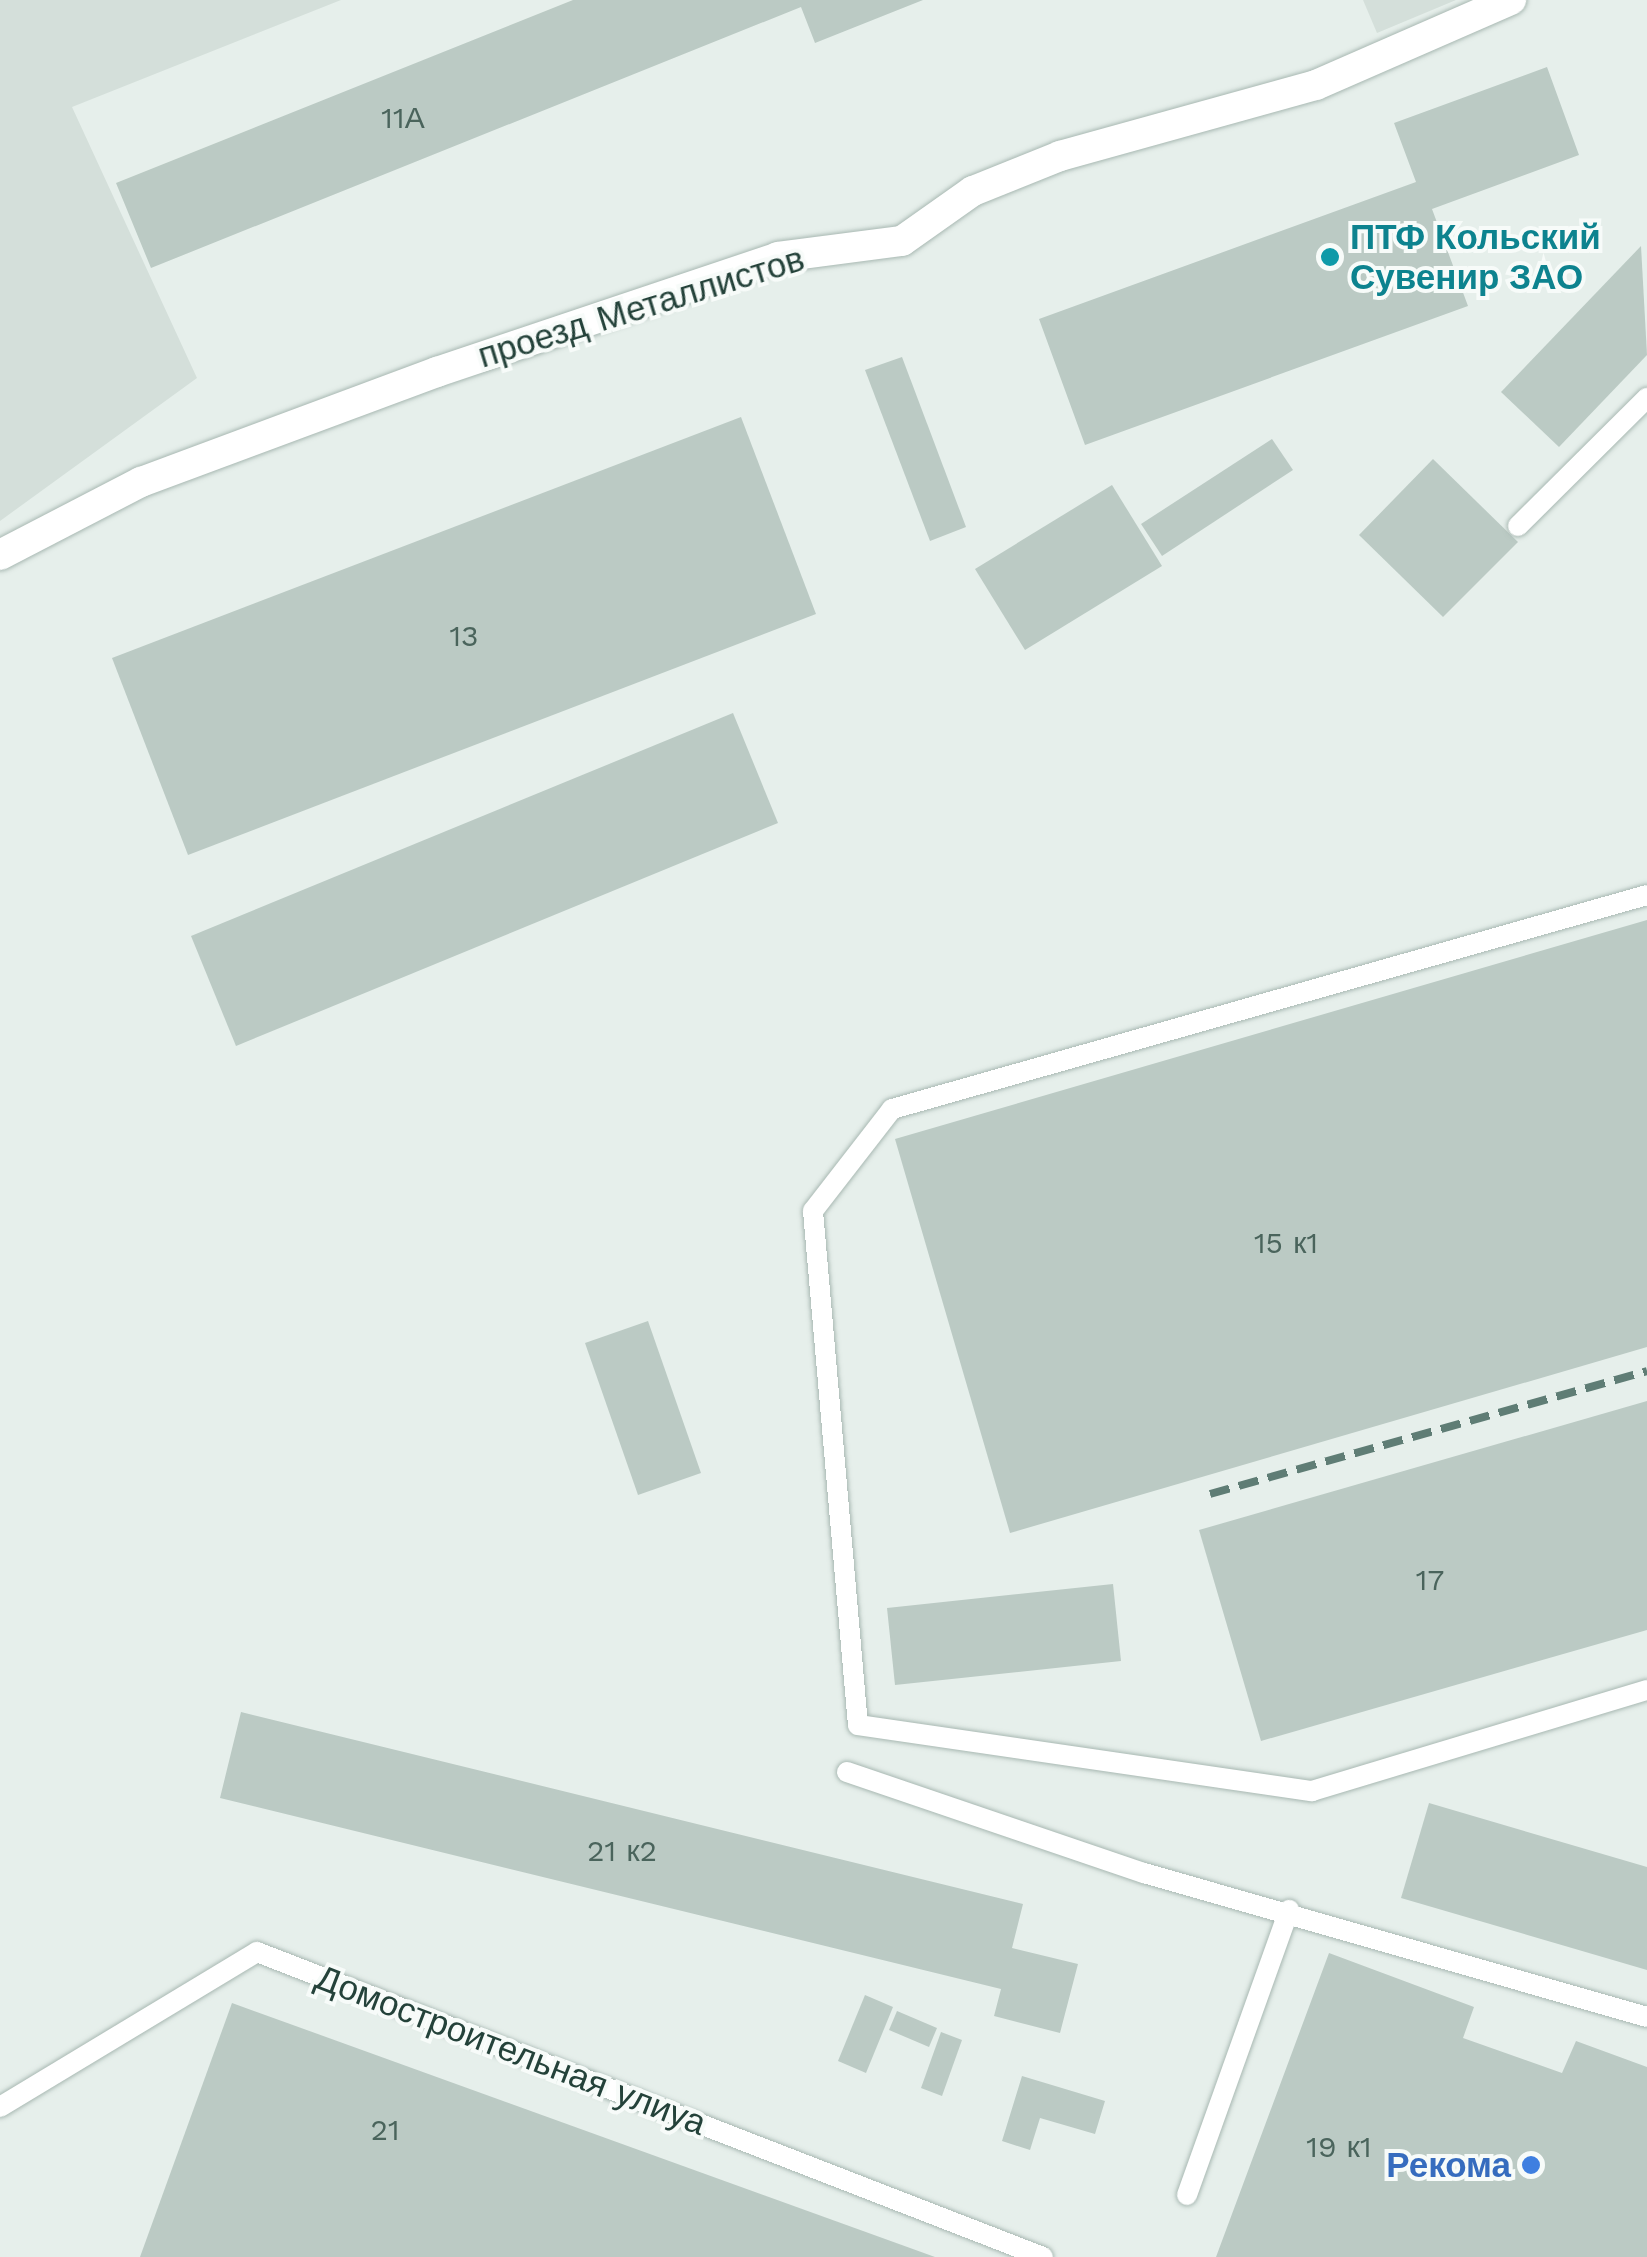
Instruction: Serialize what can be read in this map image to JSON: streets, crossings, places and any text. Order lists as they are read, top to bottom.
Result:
{
  "streets": {
    "street": ["проезд Металлистов"],
    "lane": ["Домостроительная улиуа"]
  },
  "places": ["ПТФ Кольский Сувенир ЗАО", "Рекома"],
  "house_numbers": [
    "11А",
    "13",
    "15 к1",
    "17",
    "21 к2",
    "21",
    "19 к1"
  ]
}
